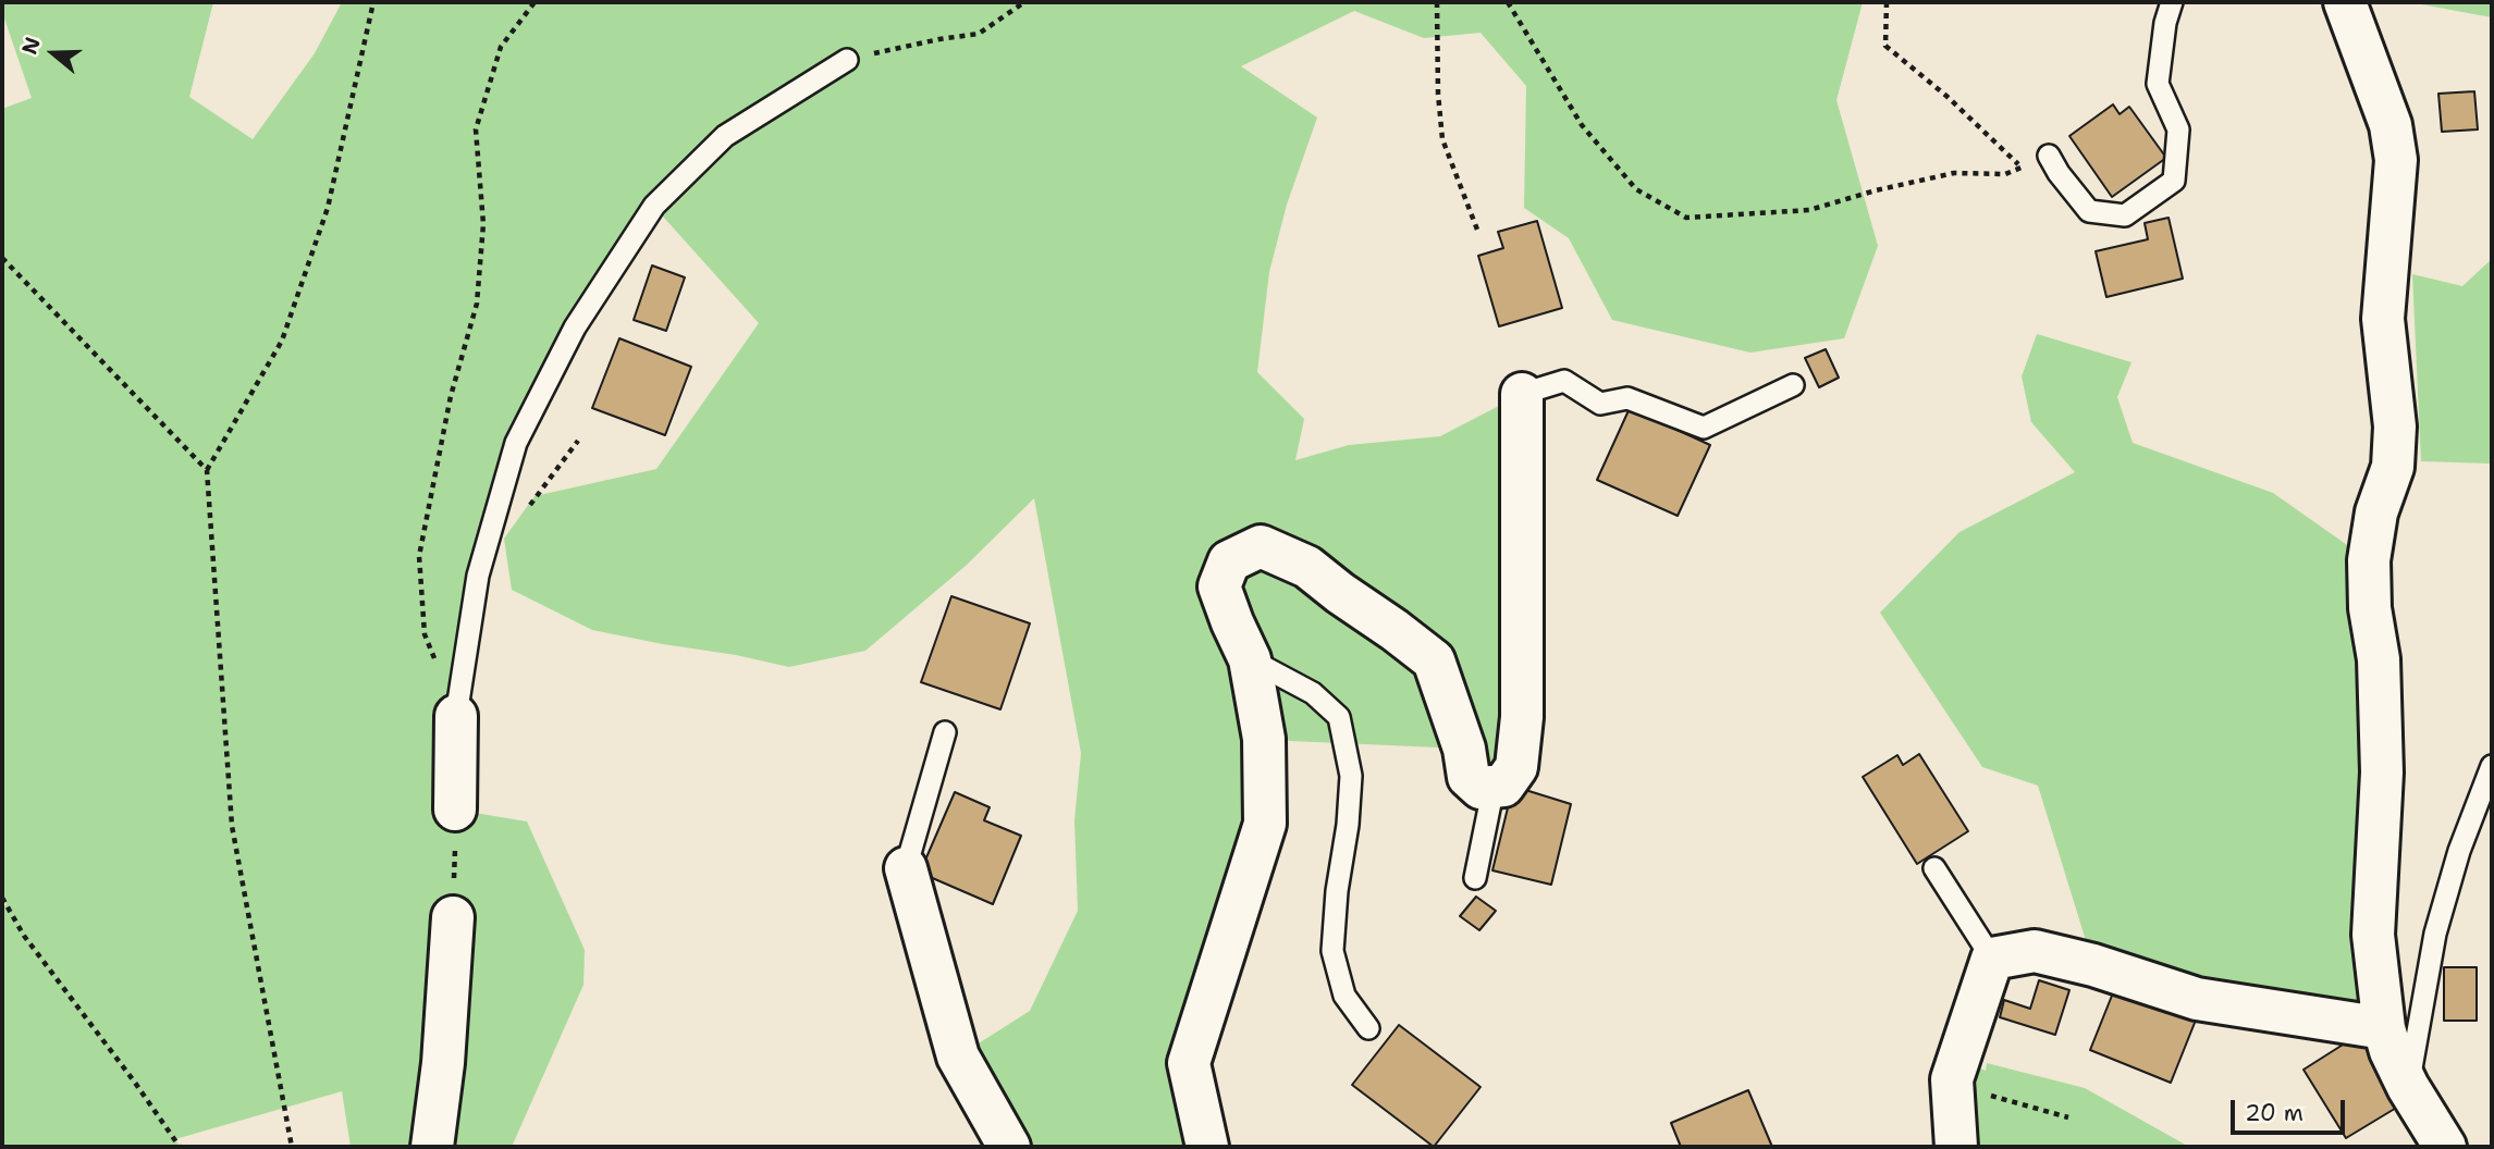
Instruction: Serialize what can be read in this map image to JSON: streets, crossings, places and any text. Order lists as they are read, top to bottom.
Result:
{
  "scale_bar": "20 m",
  "north": "left"
}
